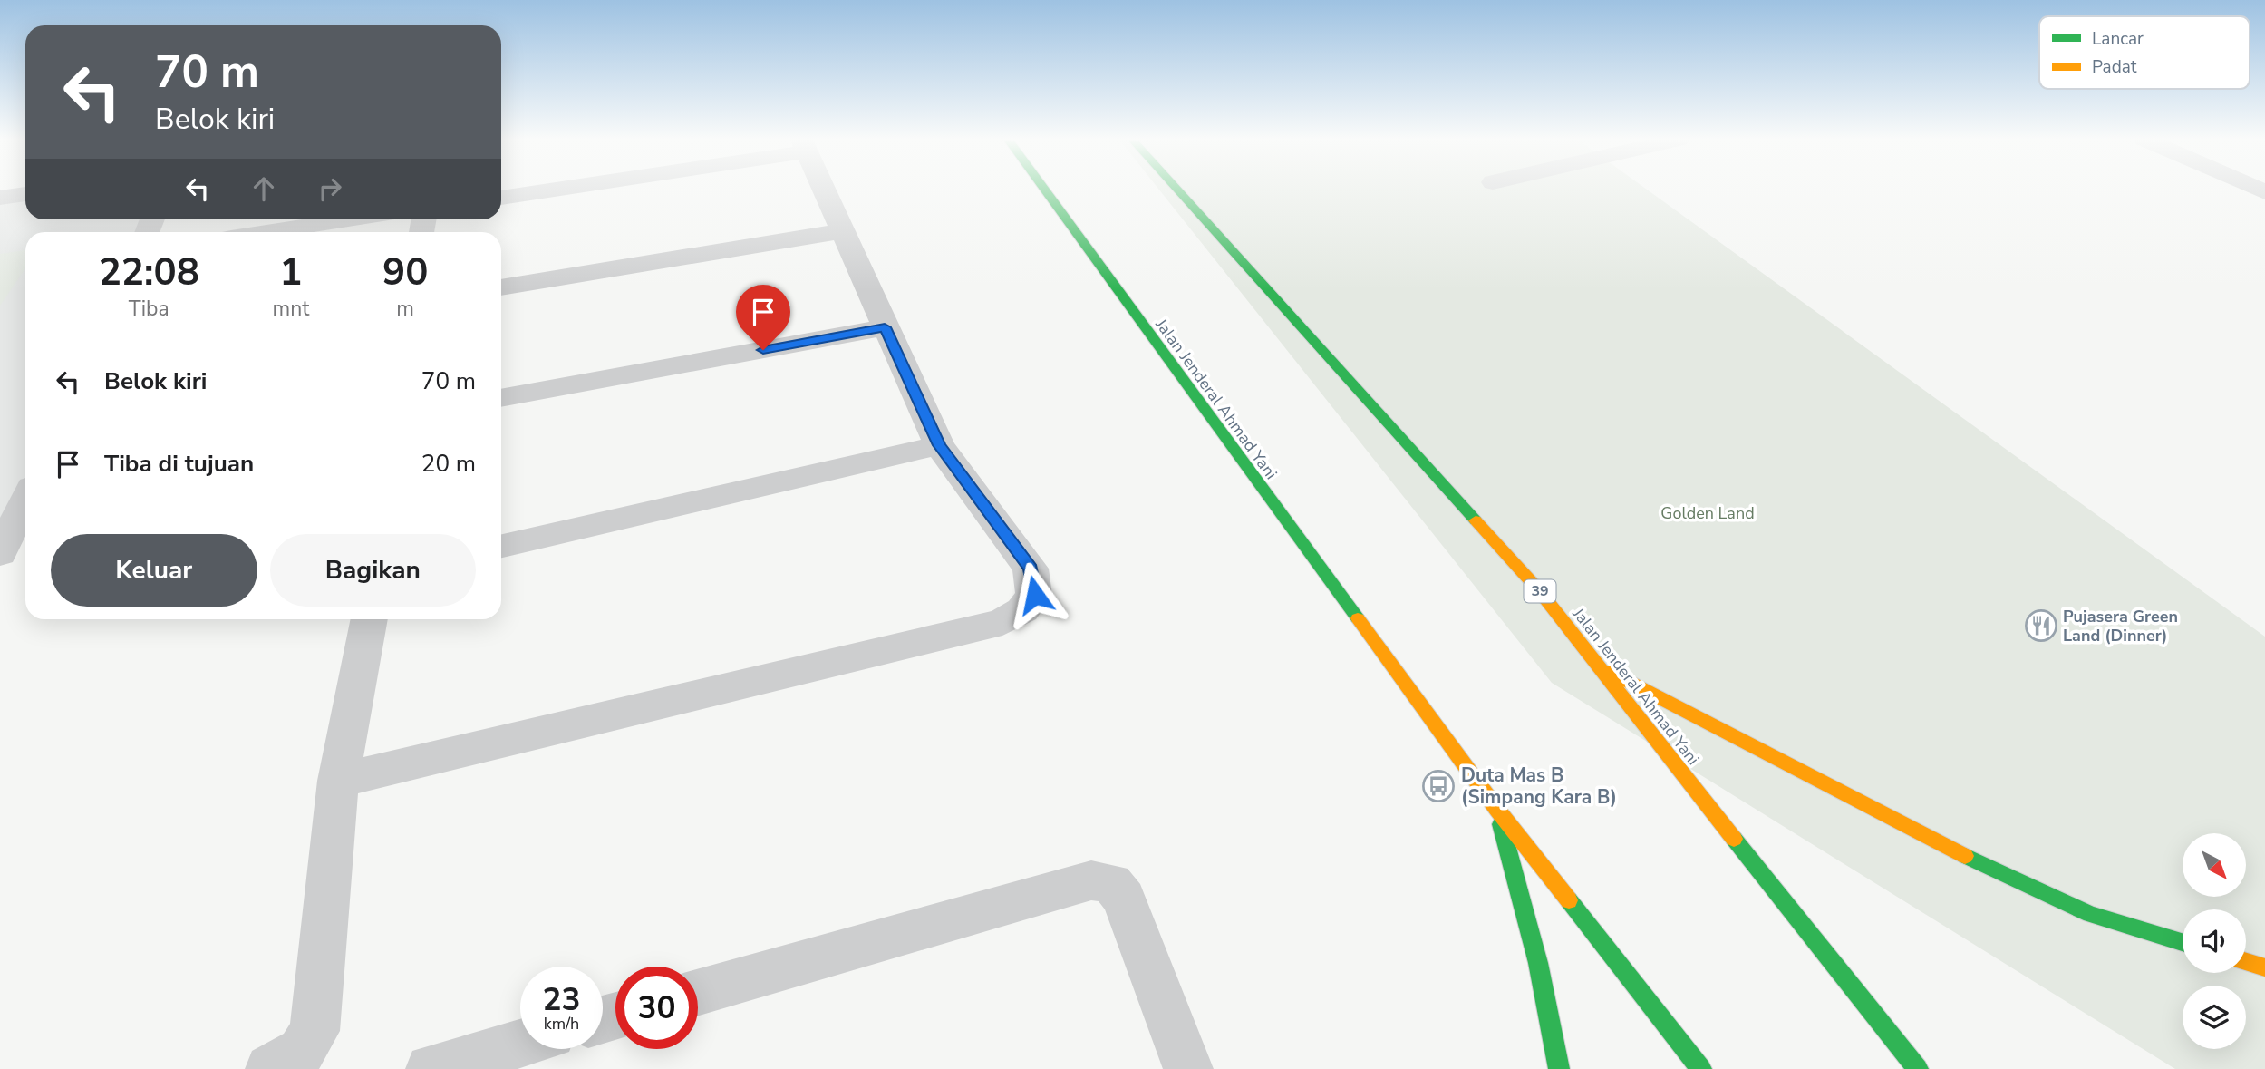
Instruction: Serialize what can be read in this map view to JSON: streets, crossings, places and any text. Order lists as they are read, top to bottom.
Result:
{
  "streets": {
    "highway": ["Jalan Jenderal Ahmad Yani", "39"]
  },
  "parks": ["Golden Land"],
  "places": {
    "restaurant": ["Pujasera Green Land (Dinner)"],
    "bus stop": ["Duta Mas B (Simpang Kara B)"]
  },
  "legend": ["Lancar", "Padat"],
  "north": "bottom right",
  "page": {
    "turn": ["70 m", "Belok kiri"],
    "eta": [
      "22:08",
      "Tiba",
      "1",
      "mnt",
      "90",
      "m"
    ],
    "list": [
      {
        "name": "Belok kiri",
        "value": "70 m"
      },
      {
        "name": "Tiba di tujuan",
        "value": "20 m"
      }
    ],
    "buttons": ["Keluar", "Bagikan"],
    "speed": "23 km/h",
    "limit": "30"
  }
}
